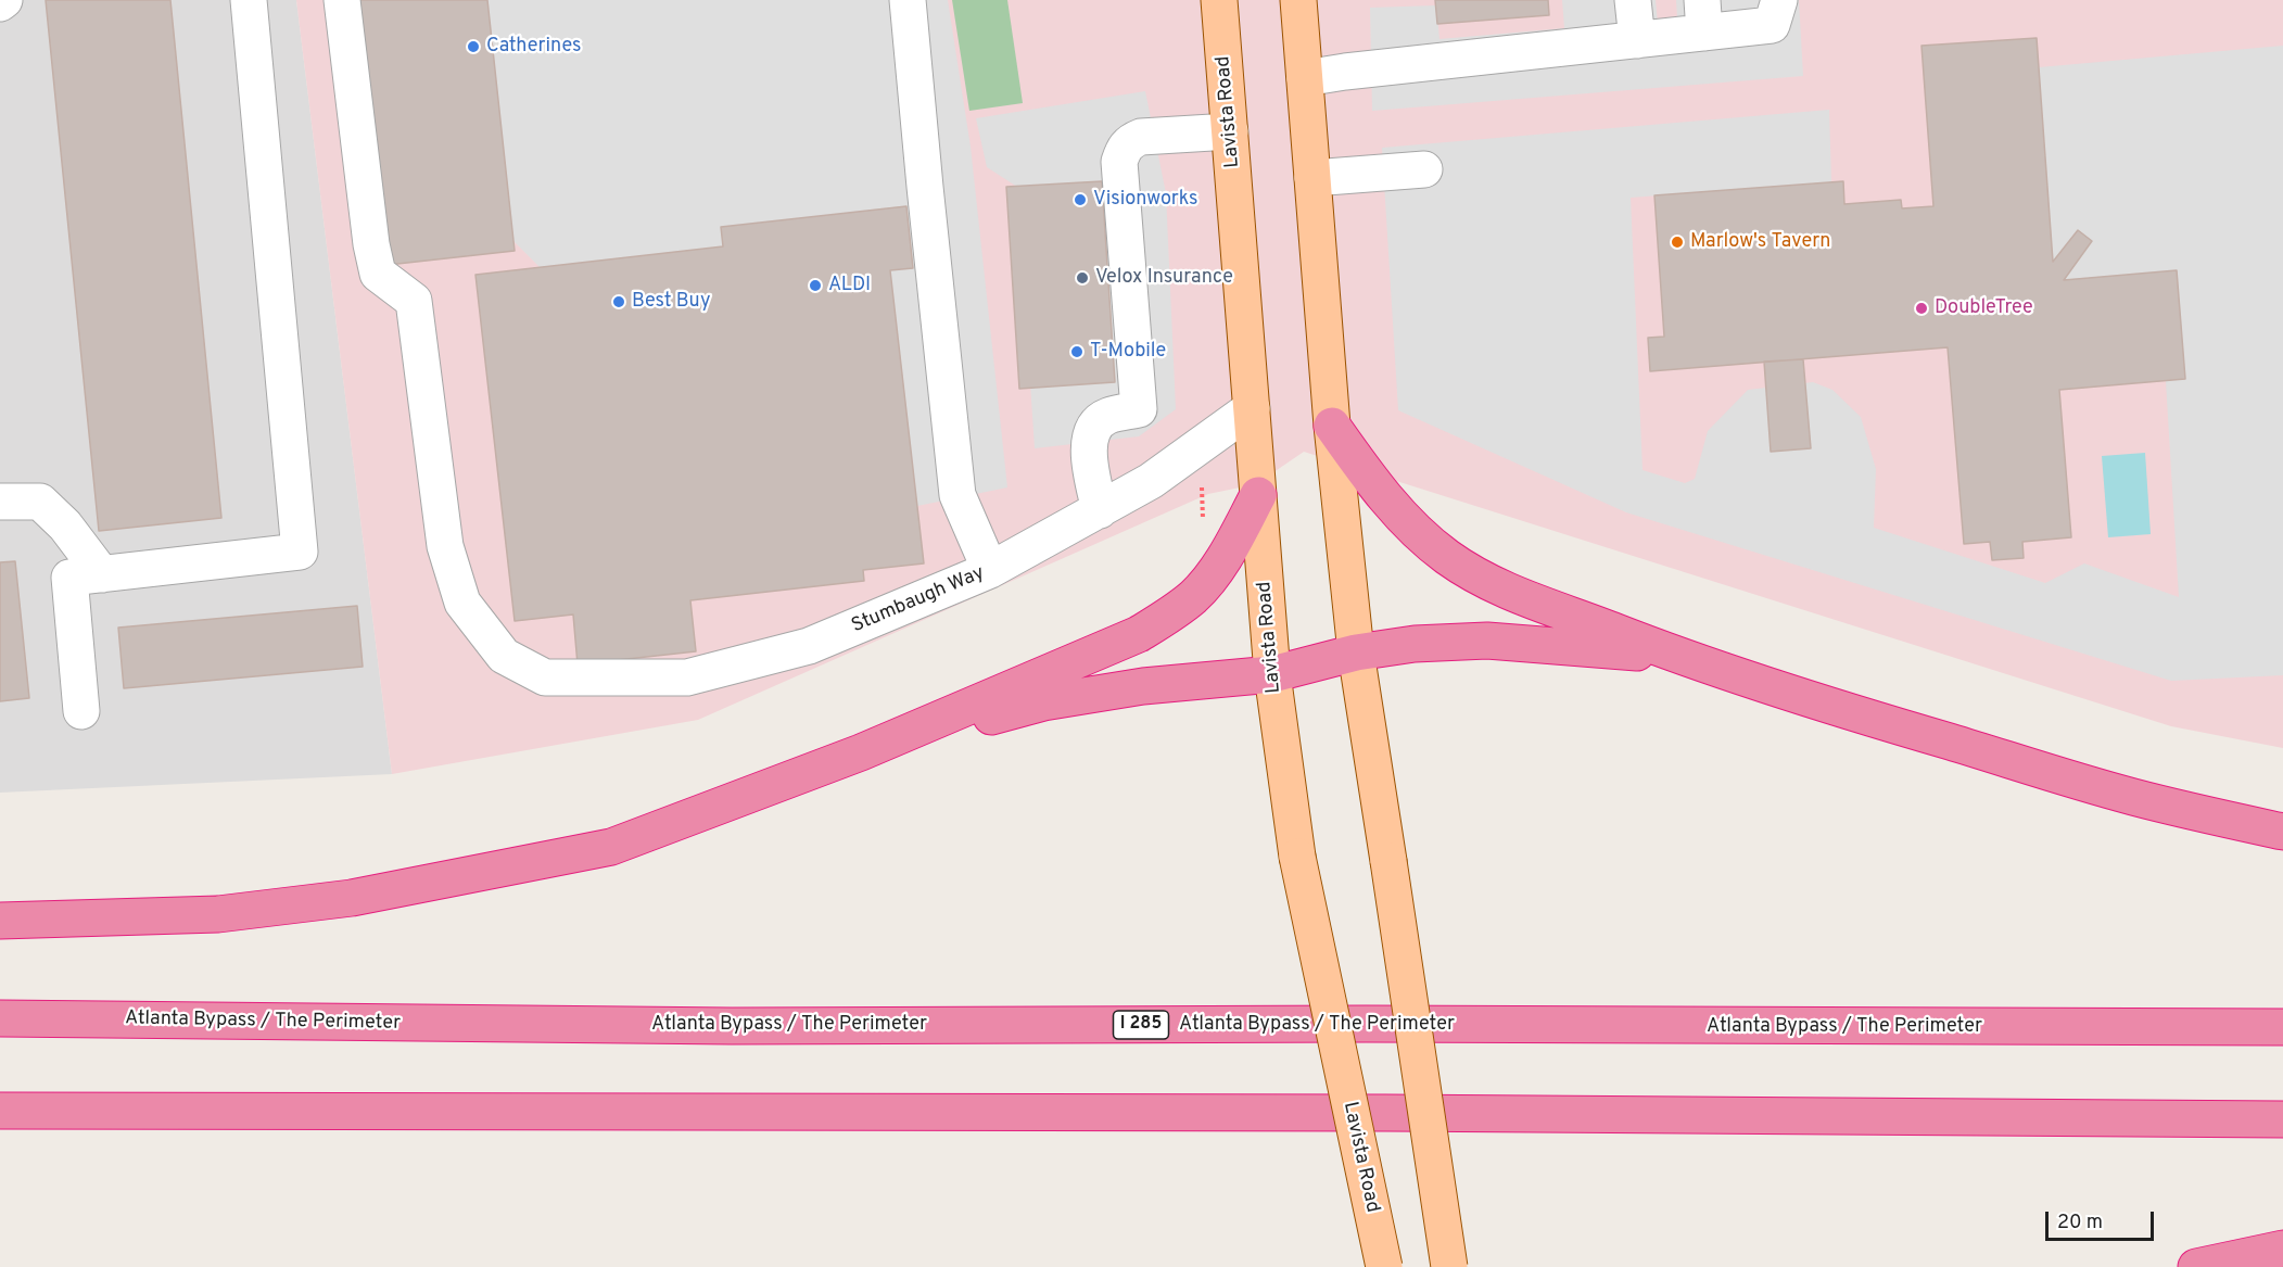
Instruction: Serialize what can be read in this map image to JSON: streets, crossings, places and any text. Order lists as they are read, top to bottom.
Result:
{
  "streets": {
    "highway": ["Atlanta Bypass / The Perimeter", "I 285"],
    "main road": ["Lavista Road"],
    "street": ["Stumbaugh Way"]
  },
  "crossings": [
    ["Lavista Road", "Stumbaugh Way"]
  ],
  "places": [
    "Catherines",
    "Visionworks",
    "Marlow's Tavern",
    "Velox Insurance",
    "ALDI",
    "Best Buy",
    "DoubleTree",
    "T-Mobile"
  ],
  "scale_bar": "20 m"
}
